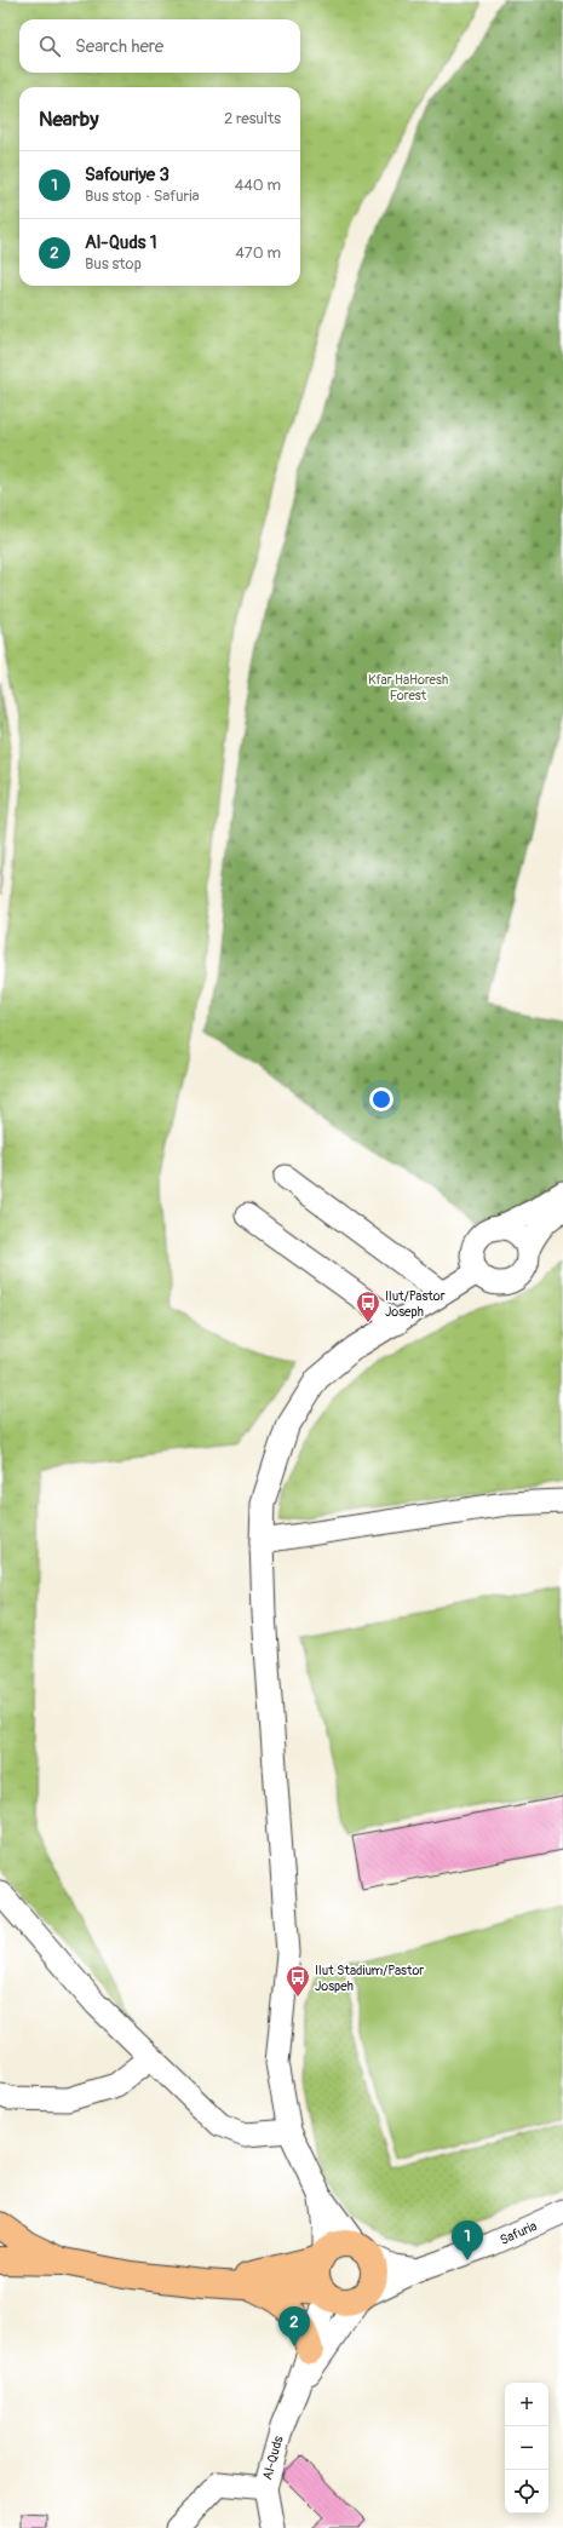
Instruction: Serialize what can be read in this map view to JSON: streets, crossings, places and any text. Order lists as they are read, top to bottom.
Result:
{
  "streets": {
    "street": ["Safuria", "Al-Quds"]
  },
  "parks": ["Kfar HaHoresh Forest"],
  "places": {
    "bus stop": ["Ilut/Pastor Joseph", "Ilut Stadium/Pastor Jospeh"]
  },
  "page": {
    "search": "Search here",
    "heading": ["Nearby", "2 results"],
    "list": [
      {
        "mark": "1",
        "name": "Safouriye 3",
        "note": "Bus stop · Safuria",
        "value": "440 m"
      },
      {
        "mark": "2",
        "name": "Al-Quds 1",
        "note": "Bus stop",
        "value": "470 m"
      }
    ],
    "pins": ["1", "2"],
    "map_buttons": ["+", "−"]
  }
}
